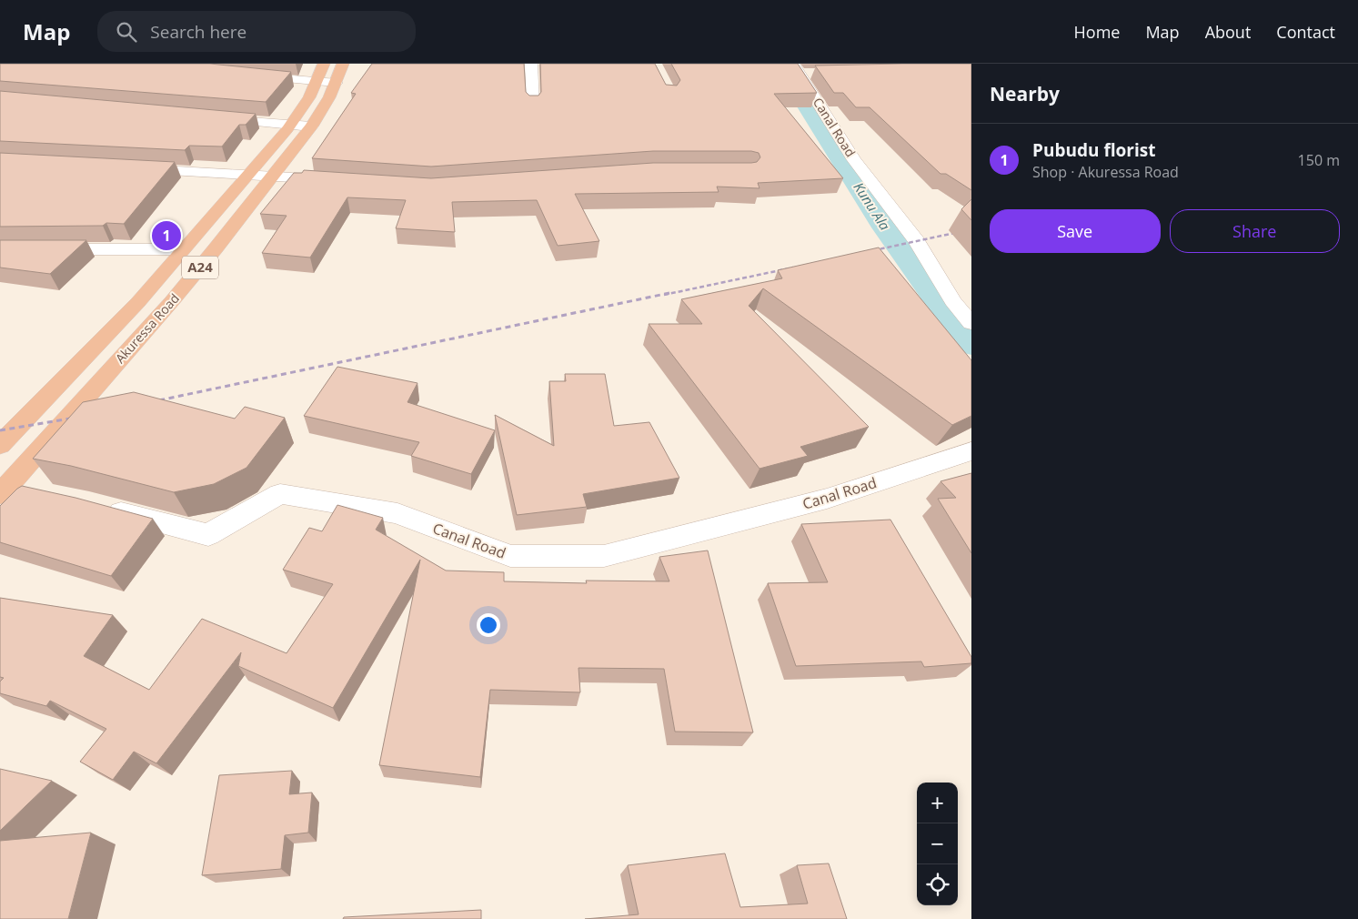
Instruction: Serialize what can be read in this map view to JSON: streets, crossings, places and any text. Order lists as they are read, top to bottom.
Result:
{
  "streets": {
    "highway": ["A24", "Akuressa Road"],
    "street": ["Canal Road"]
  },
  "water": ["Kunu Ala"],
  "page": {
    "header": "Map",
    "search": "Search here",
    "nav": [
      "Home",
      "Map",
      "About",
      "Contact"
    ],
    "heading": "Nearby",
    "list": [
      {
        "mark": "1",
        "name": "Pubudu florist",
        "note": "Shop · Akuressa Road",
        "value": "150 m"
      }
    ],
    "buttons": ["Save", "Share"],
    "pins": "1",
    "map_buttons": ["+", "−"]
  }
}
